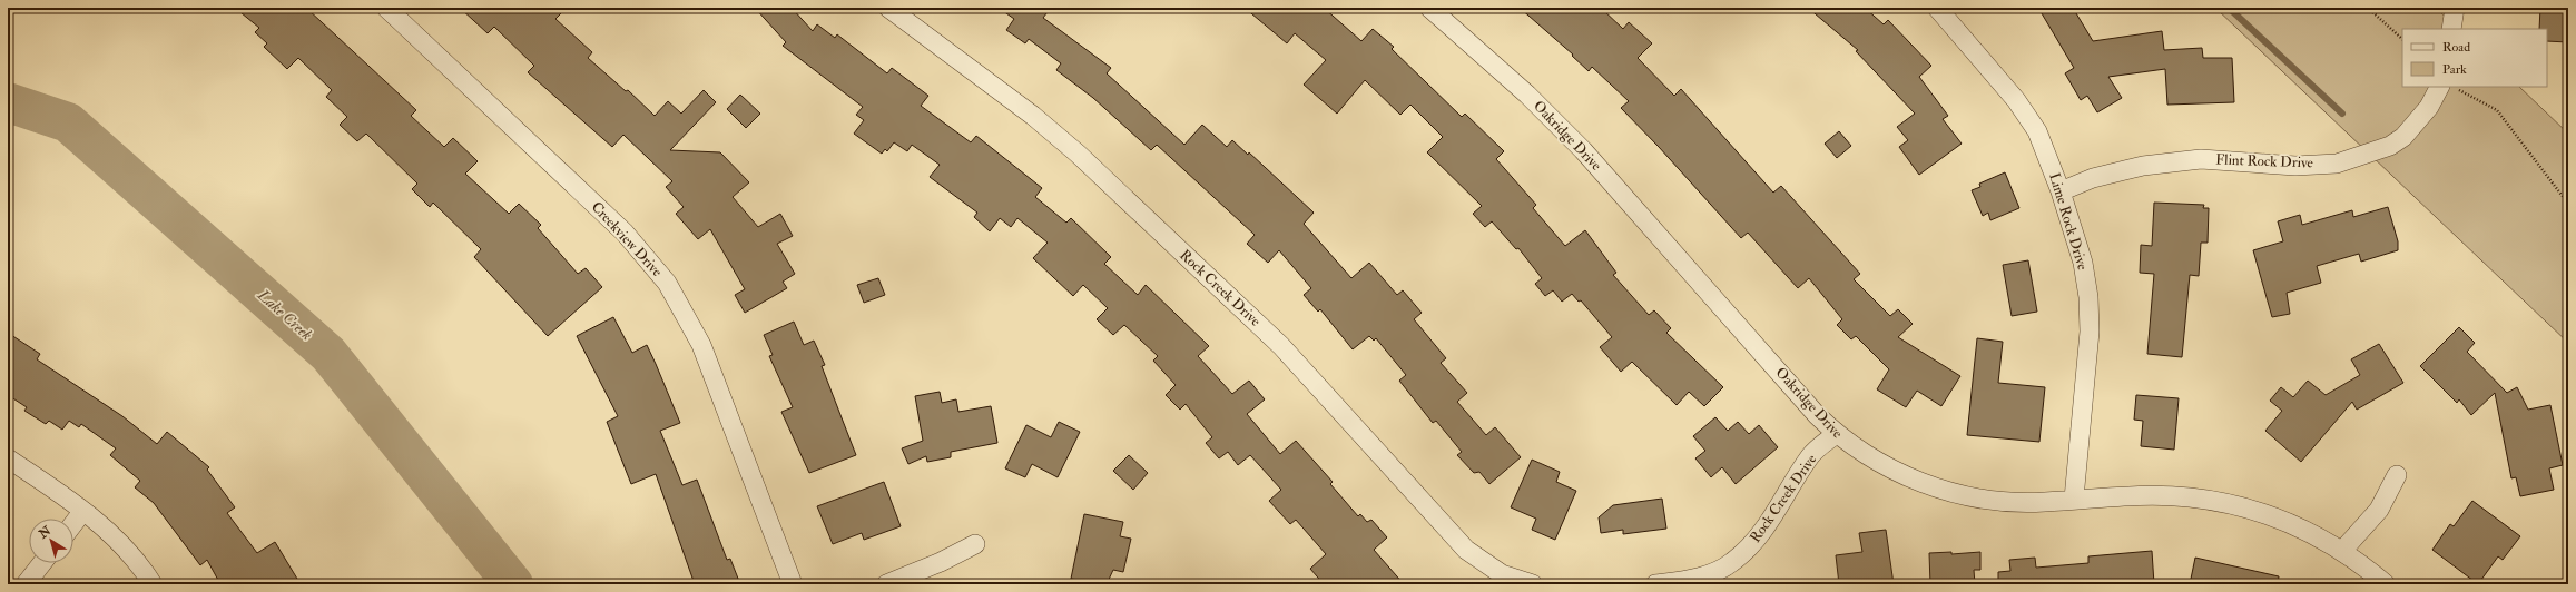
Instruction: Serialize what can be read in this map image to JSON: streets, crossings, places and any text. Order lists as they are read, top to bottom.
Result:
{
  "streets": {
    "street": [
      "Oakridge Drive",
      "Flint Rock Drive",
      "Lime Rock Drive",
      "Creekview Drive",
      "Rock Creek Drive"
    ]
  },
  "crossings": [
    ["Oakridge Drive", "Lime Rock Drive"],
    ["Oakridge Drive", "Rock Creek Drive"],
    ["Flint Rock Drive", "Lime Rock Drive"]
  ],
  "water": ["Lake Creek"],
  "legend": ["Road", "Park"],
  "north": "top left"
}
